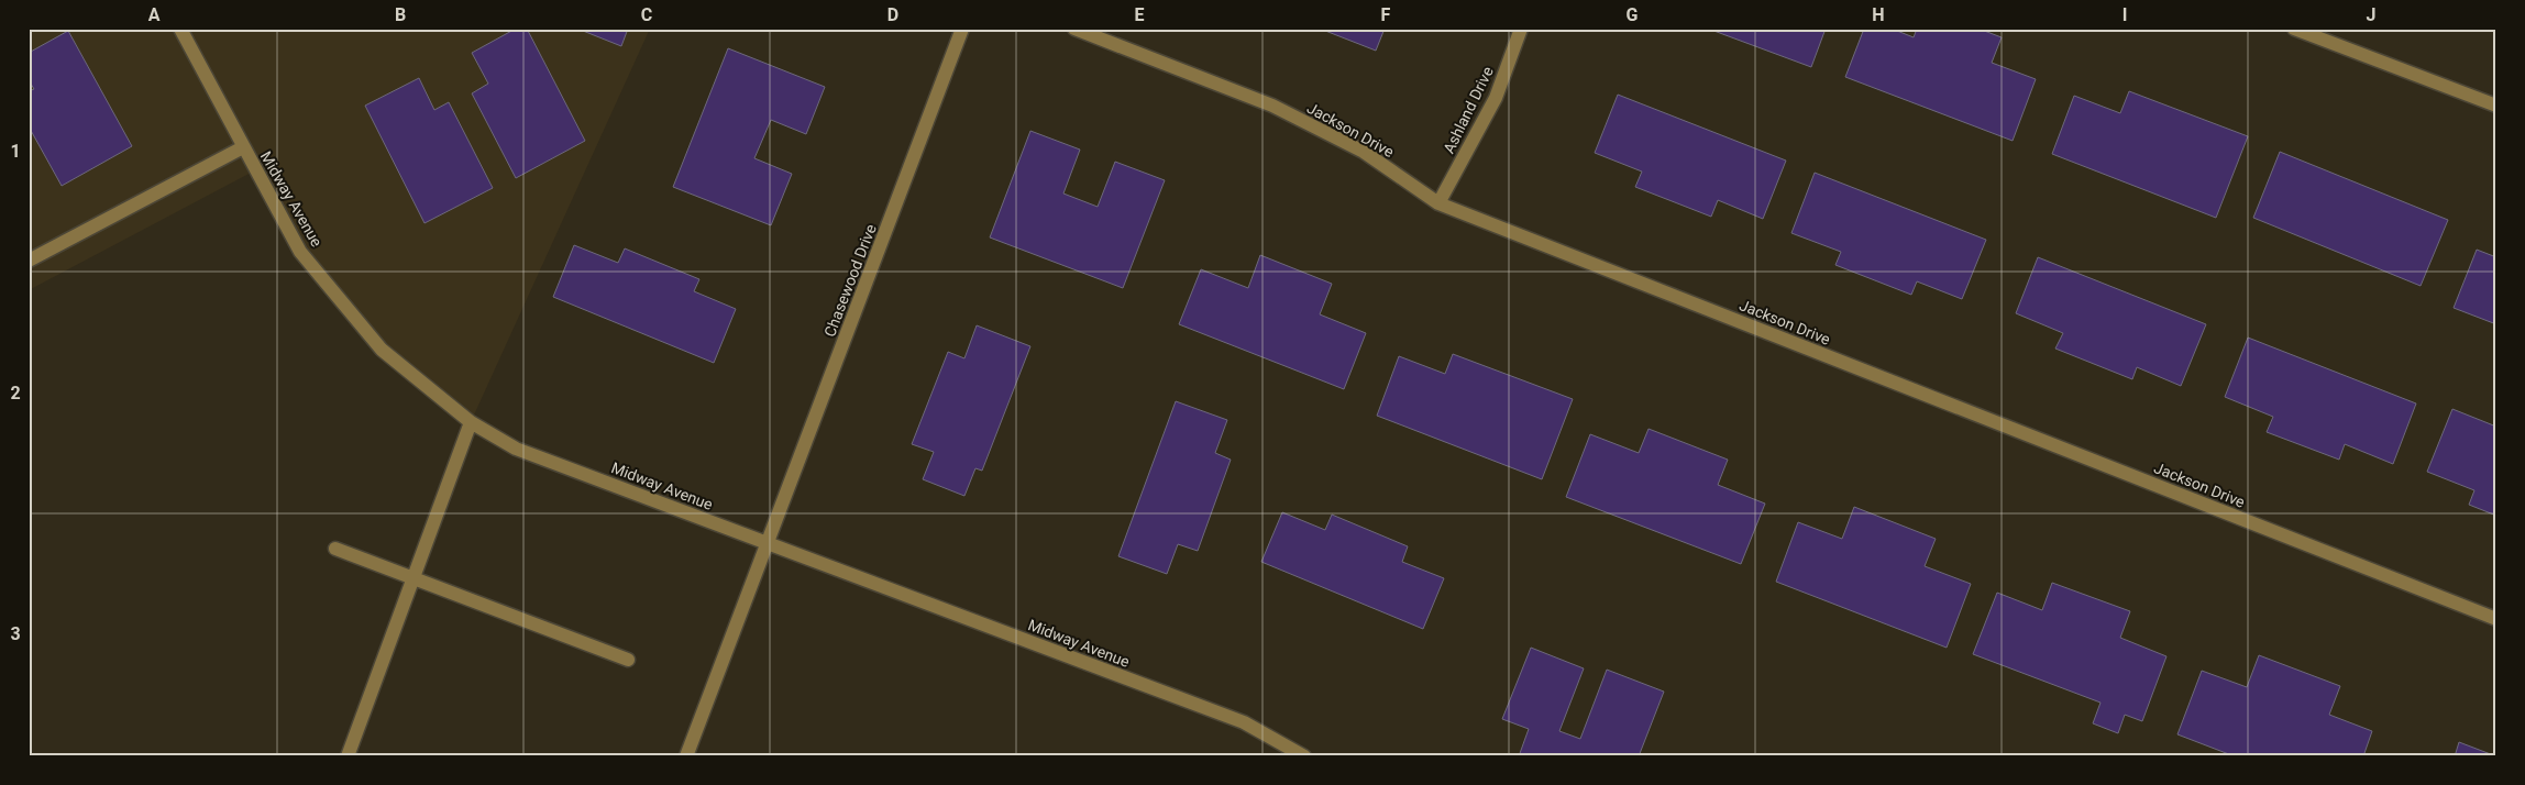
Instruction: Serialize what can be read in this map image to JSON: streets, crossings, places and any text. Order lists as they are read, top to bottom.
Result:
{
  "streets": {
    "street": [
      "Ashland Drive",
      "Jackson Drive",
      "Midway Avenue",
      "Chasewood Drive"
    ]
  },
  "crossings": [
    ["Ashland Drive", "Jackson Drive"],
    ["Midway Avenue", "Chasewood Drive"]
  ],
  "grid": {
    "columns": [
      "A",
      "B",
      "C",
      "D",
      "E",
      "F",
      "G",
      "H",
      "I",
      "J"
    ],
    "rows": ["1", "2", "3"]
  }
}
